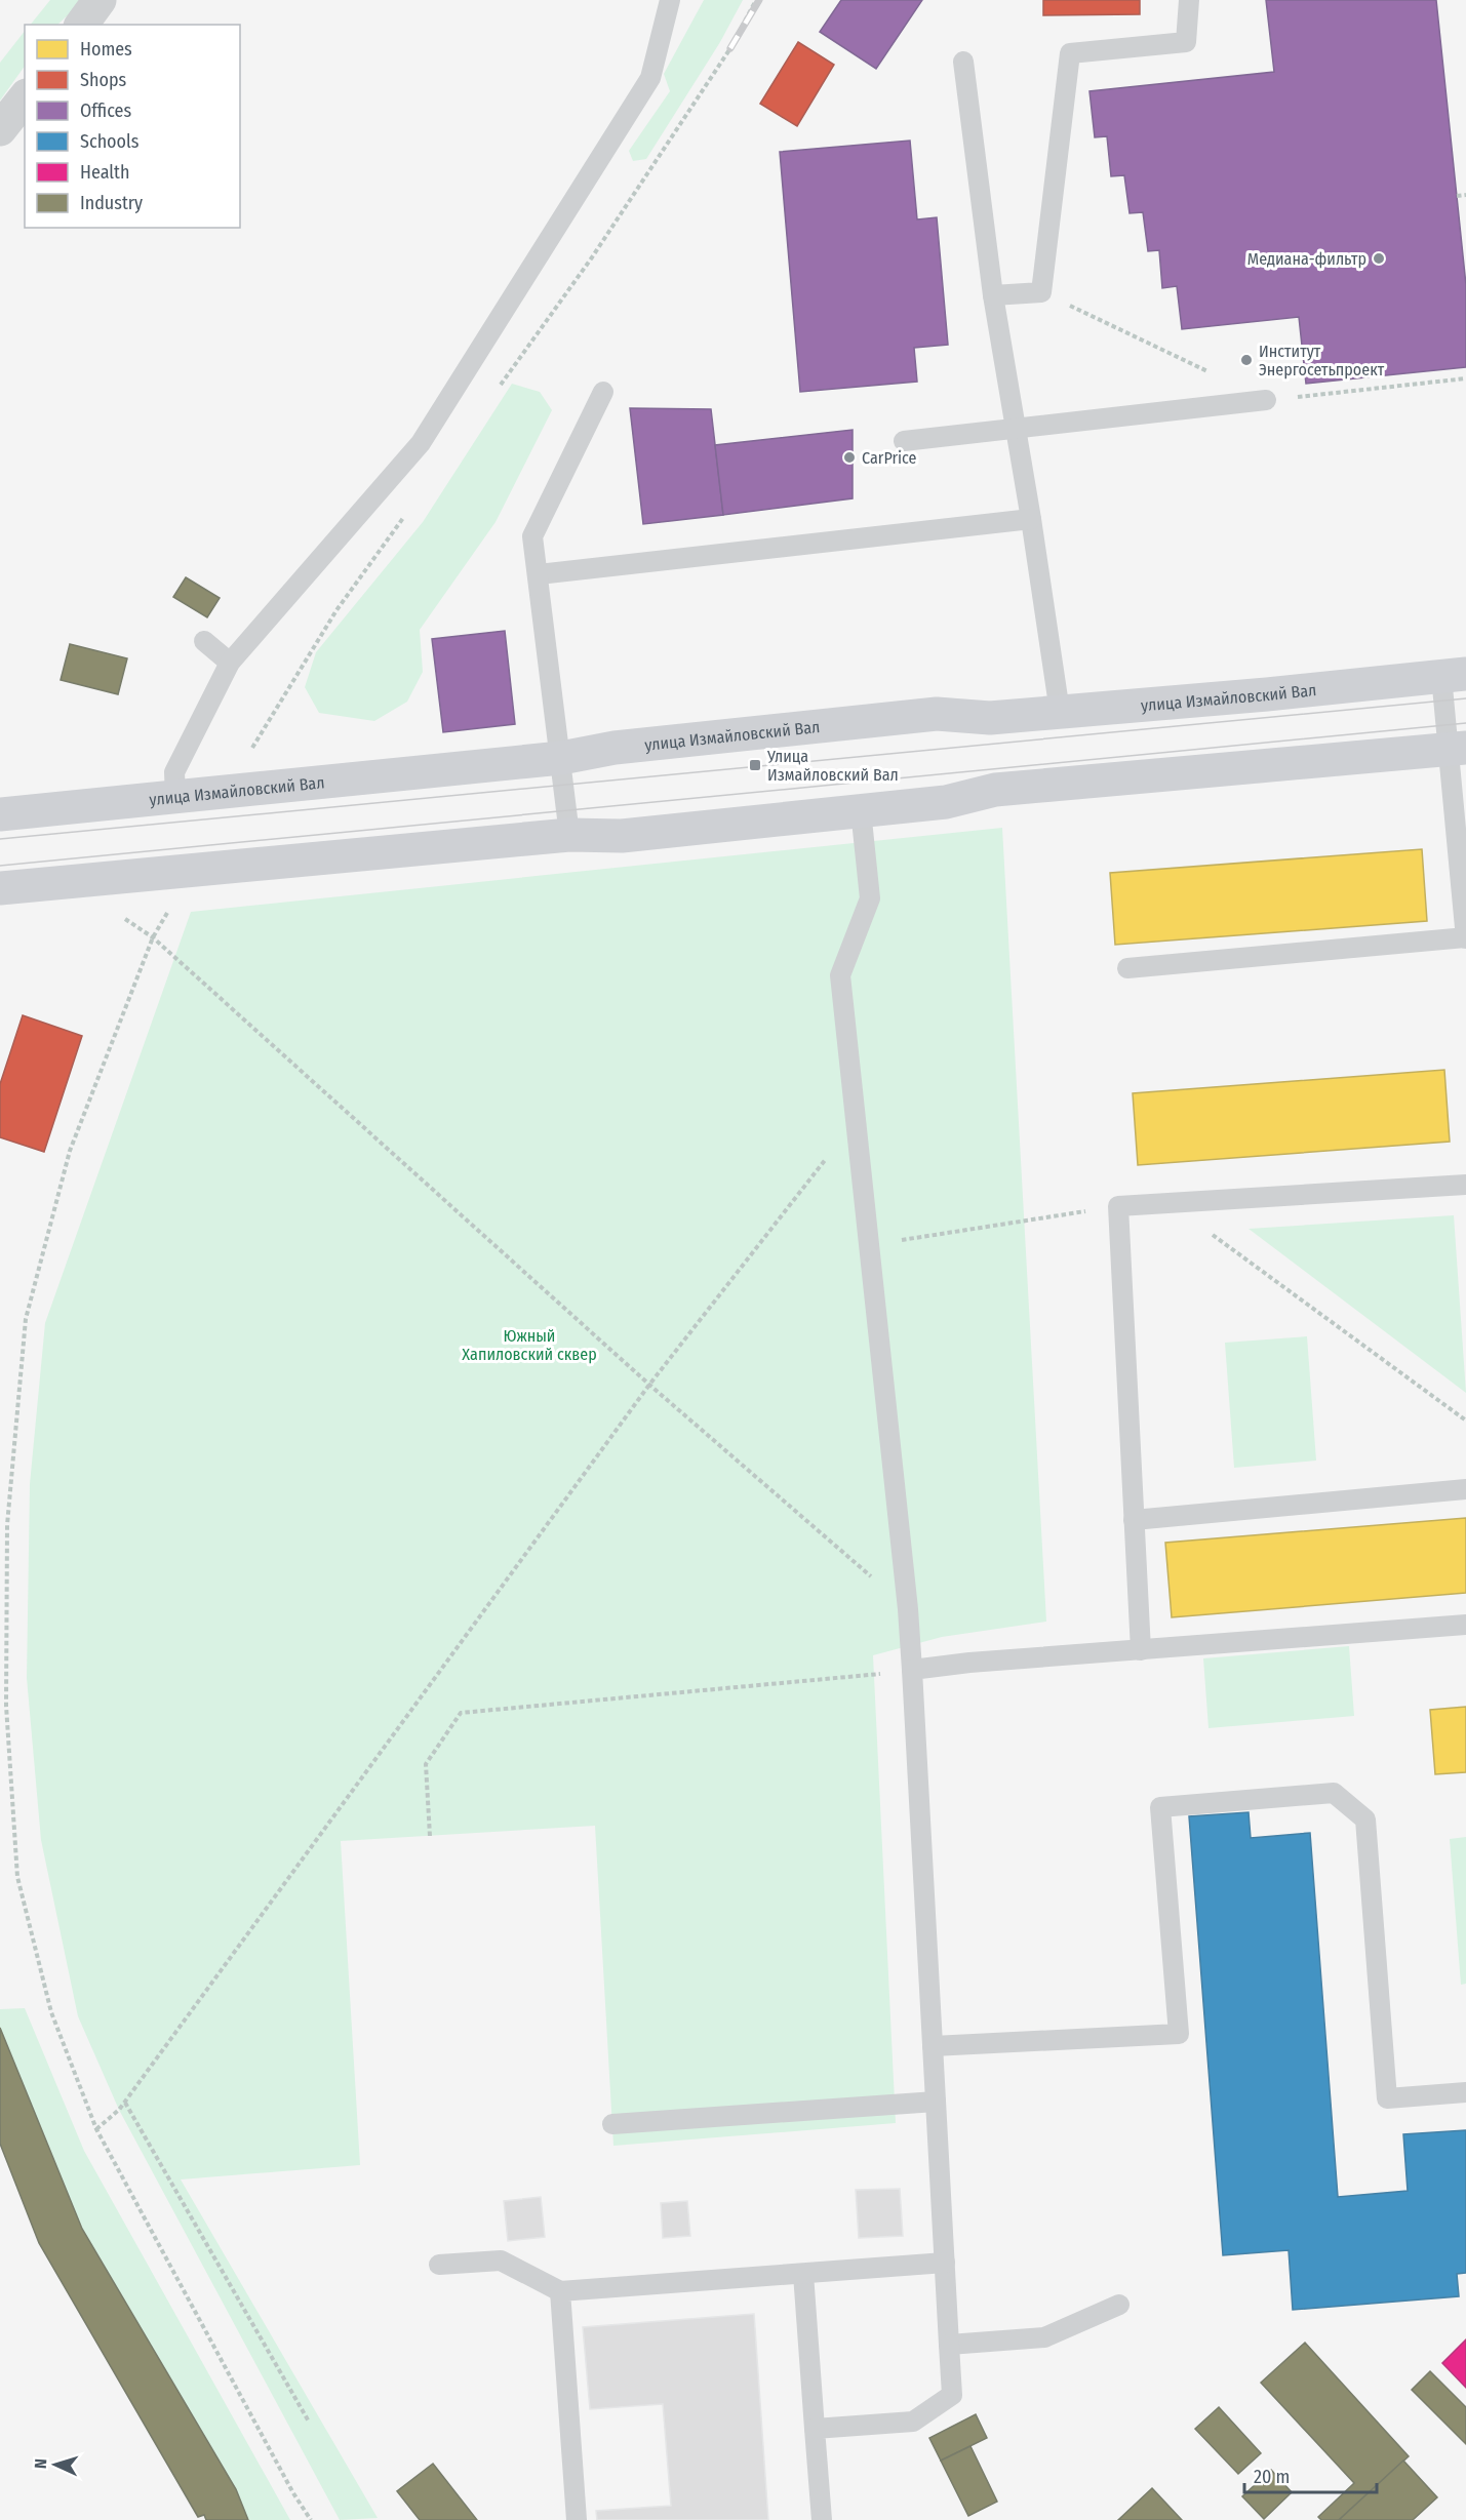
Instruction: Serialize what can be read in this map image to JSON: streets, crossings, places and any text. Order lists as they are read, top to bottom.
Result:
{
  "streets": {
    "main road": ["улица Измайловский Вал"]
  },
  "parks": ["Южный Хапиловский сквер"],
  "places": {
    "other": ["Медиана-фильтр", "Институт Энергосетьпроект", "CarPrice"],
    "transit": ["Улица Измайловский Вал"]
  },
  "legend": [
    "Homes",
    "Shops",
    "Offices",
    "Schools",
    "Health",
    "Industry"
  ],
  "scale_bar": "20 m",
  "north": "left"
}
